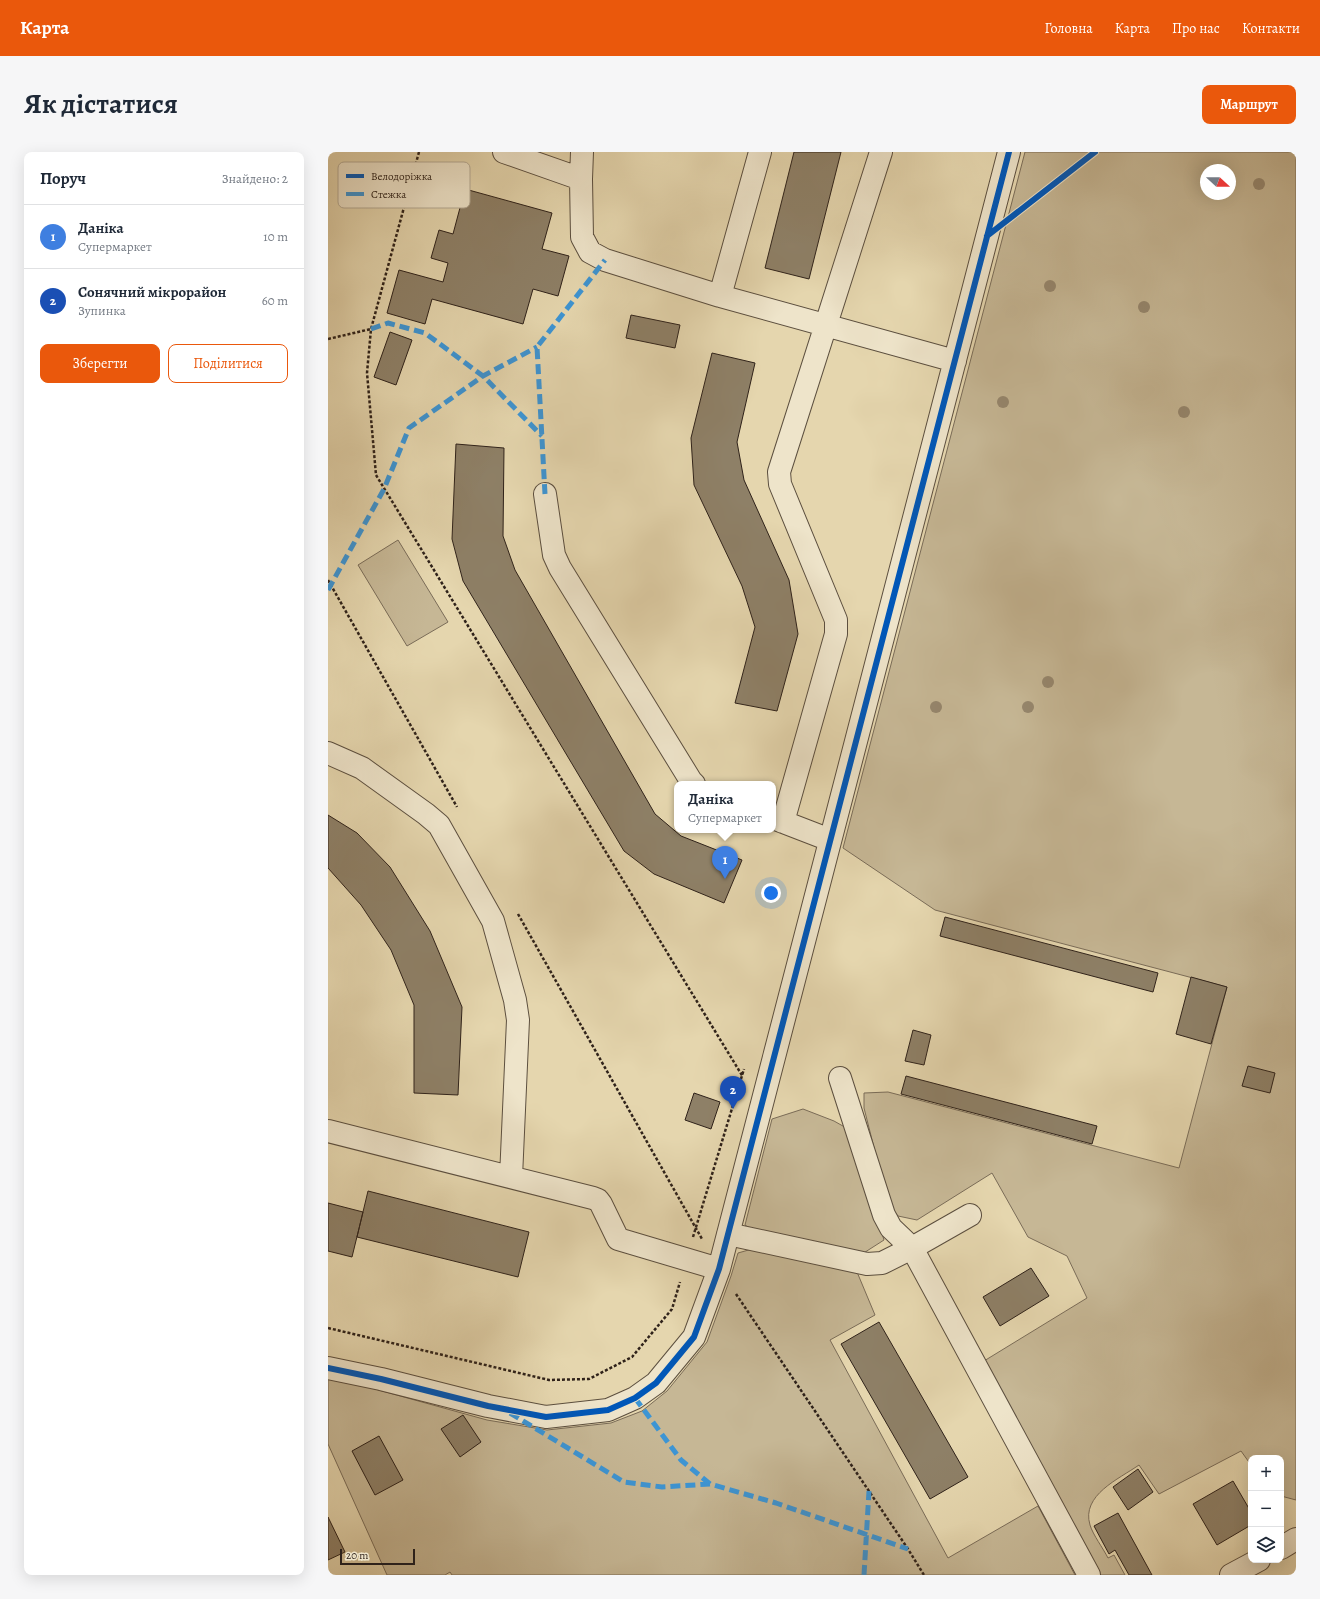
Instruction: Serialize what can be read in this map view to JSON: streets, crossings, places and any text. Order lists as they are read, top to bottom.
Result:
{
  "legend": ["Велодоріжка", "Стежка"],
  "scale_bar": "20 m",
  "north": "right",
  "page": {
    "header": "Карта",
    "nav": [
      "Головна",
      "Карта",
      "Про нас",
      "Контакти"
    ],
    "title": "Як дістатися",
    "buttons": [
      "Маршрут",
      ["Зберегти", "Поділитися"]
    ],
    "heading": ["Поруч", "Знайдено: 2"],
    "list": [
      {
        "mark": "1",
        "name": "Даніка",
        "note": "Супермаркет",
        "value": "10 m"
      },
      {
        "mark": "2",
        "name": "Сонячний мікрорайон",
        "note": "Зупинка",
        "value": "60 m"
      }
    ],
    "popup": ["Даніка", "Супермаркет"],
    "pins": ["1", "2"],
    "map_buttons": ["+", "−"],
    "scale": "20 m"
  }
}
